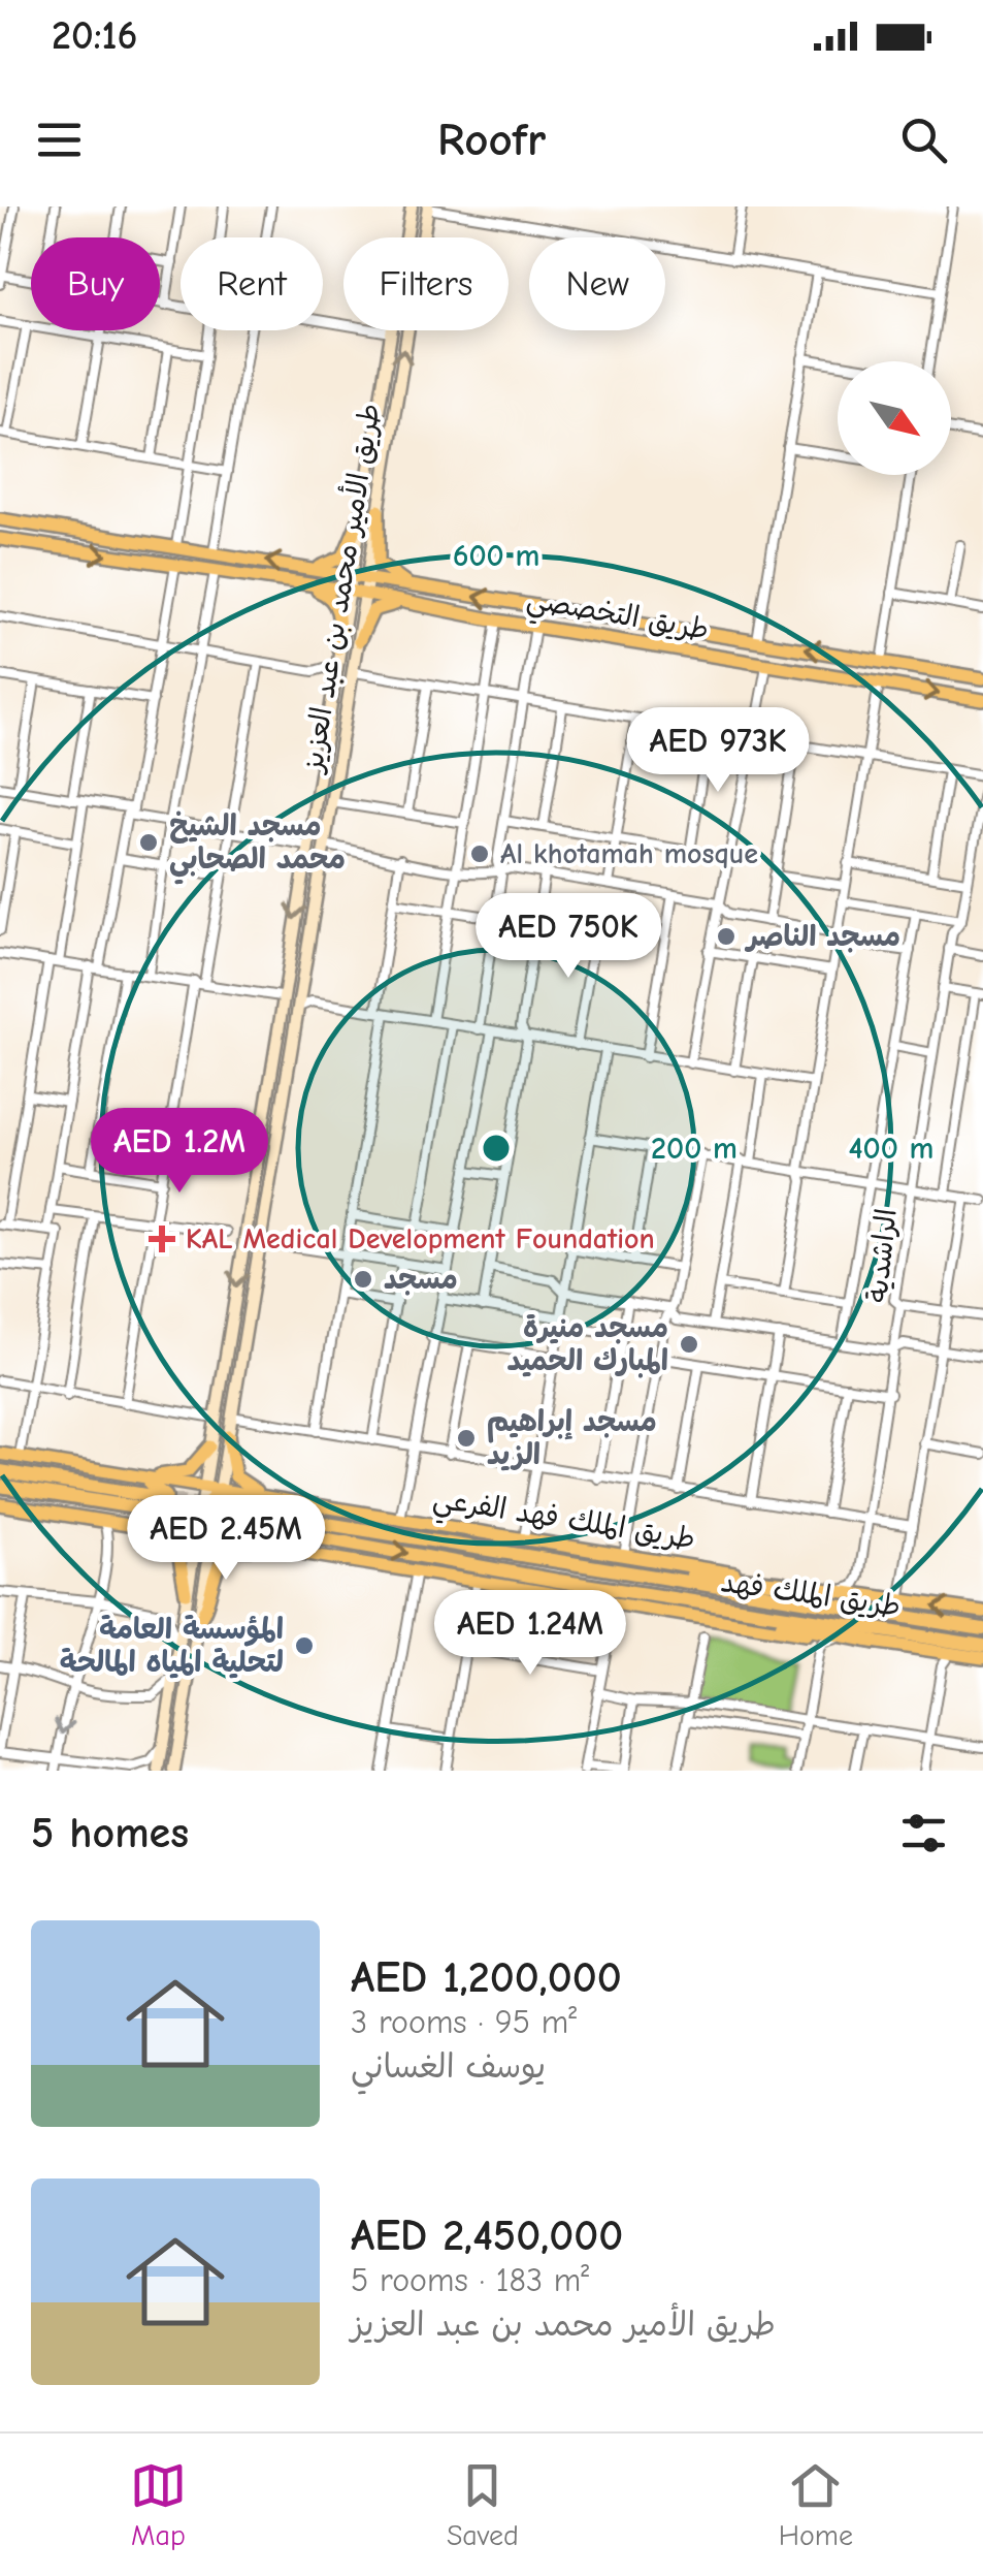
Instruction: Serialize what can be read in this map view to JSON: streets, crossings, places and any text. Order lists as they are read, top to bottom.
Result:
{
  "streets": {
    "highway": ["طريق الملك فهد"],
    "main road": ["طريق الأمير محمد بن عبد العزيز", "طريق التخصصي", "طريق الملك فهد الفرعي"],
    "street": ["الراشدية"]
  },
  "crossings": [
    ["طريق الأمير محمد بن عبد العزيز", "طريق التخصصي"],
    ["الراشدية", "طريق الملك فهد الفرعي"]
  ],
  "places": {
    "other": [
      "مسجد الشيخ محمد الصحابي",
      "Al khotamah mosque",
      "مسجد الناصر",
      "مسجد",
      "مسجد منيرة المبارك الحميد",
      "مسجد إبراهيم الزيد",
      "المؤسسة العامة لتحلية المياه المالحة"
    ],
    "health": ["KAL Medical Development Foundation"]
  },
  "north": "bottom right",
  "page": {
    "status": "20:16",
    "header": "Roofr",
    "chip": [
      "Buy",
      "Rent",
      "Filters",
      "New"
    ],
    "price": [
      "AED 973K",
      "AED 750K",
      "AED 1.2M",
      "AED 2.45M",
      "AED 1.24M"
    ],
    "heading": "5 homes",
    "list": [
      {
        "name": "AED 1,200,000",
        "note": "3 rooms · 95 m² · يوسف الغساني"
      },
      {
        "name": "AED 2,450,000",
        "note": "5 rooms · 183 m² · طريق الأمير محمد بن عبد العزيز"
      }
    ],
    "tabs": ["Map", "Saved", "Home"]
  },
  "rings": ["600 m", "200 m", "400 m"]
}
